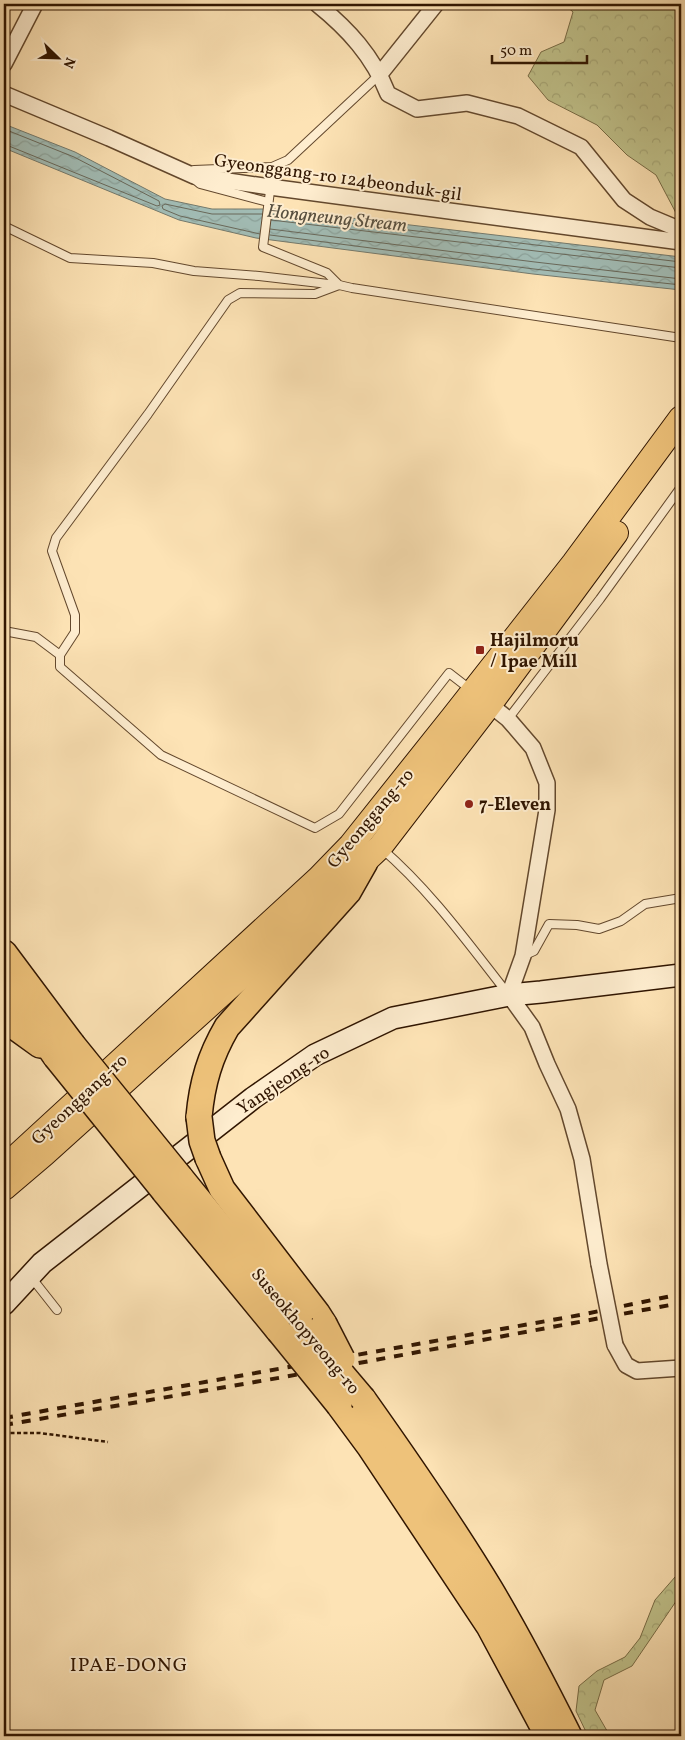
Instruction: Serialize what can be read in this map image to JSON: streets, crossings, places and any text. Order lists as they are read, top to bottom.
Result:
{
  "streets": {
    "highway": ["Suseokhopyeong-ro"],
    "main road": ["Gyeonggang-ro", "Yangjeong-ro"],
    "street": ["Gyeonggang-ro 124beonduk-gil"]
  },
  "districts": ["IPAE-DONG"],
  "water": ["Hongneung Stream"],
  "places": {
    "transit": ["Hajilmoru / Ipae Mill"],
    "other": ["7-Eleven"]
  },
  "scale_bar": "50 m",
  "north": "bottom right"
}
